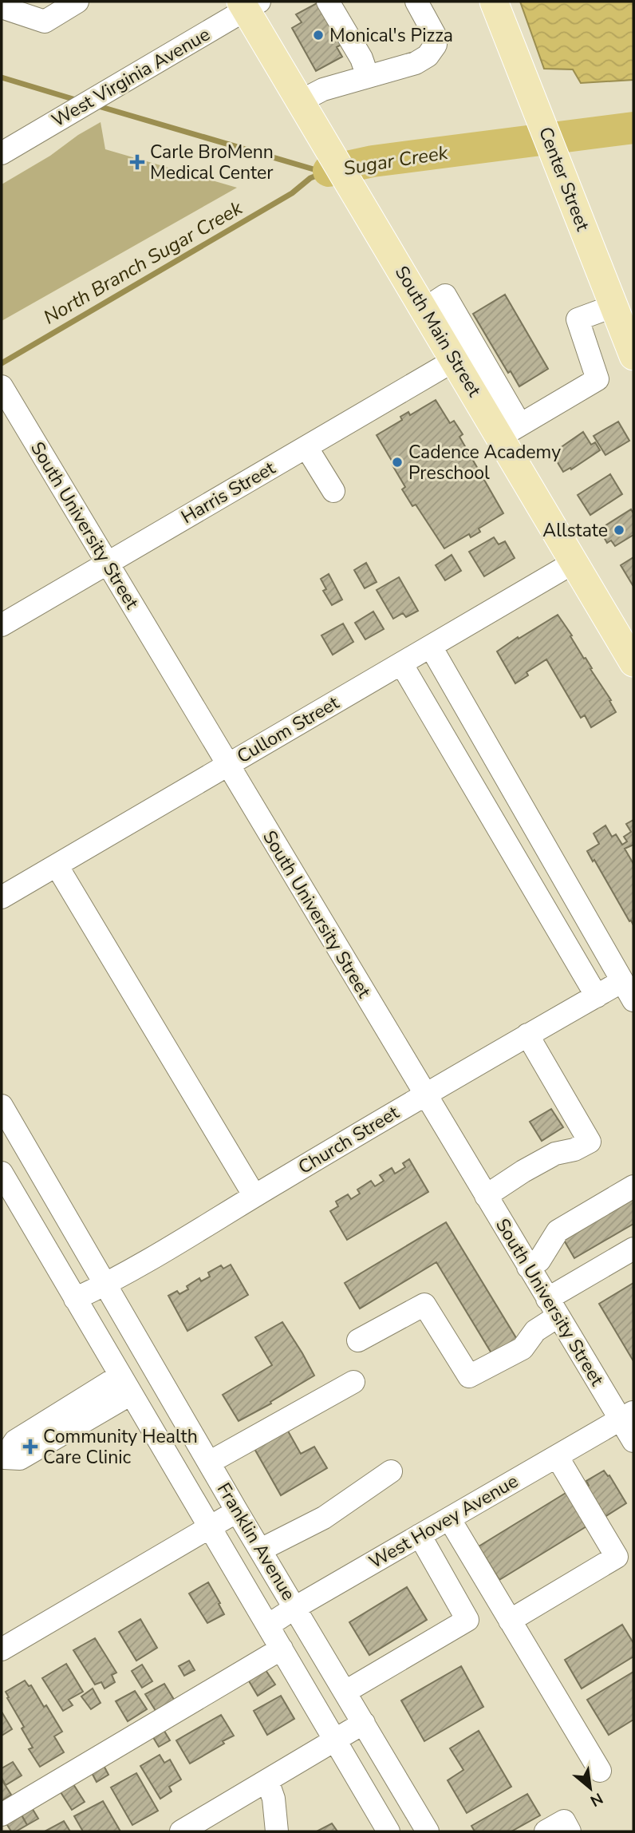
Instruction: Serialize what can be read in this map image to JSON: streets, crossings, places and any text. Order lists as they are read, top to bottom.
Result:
{
  "streets": {
    "main road": ["Center Street", "South Main Street"],
    "street": [
      "West Virginia Avenue",
      "Harris Street",
      "South University Street",
      "Cullom Street",
      "Church Street",
      "West Hovey Avenue",
      "Franklin Avenue"
    ]
  },
  "crossings": [
    ["West Virginia Avenue", "South Main Street"],
    ["South Main Street", "Harris Street"],
    ["South Main Street", "Cullom Street"],
    ["Harris Street", "South University Street"],
    ["South University Street", "Cullom Street"],
    ["South University Street", "Church Street"],
    ["South University Street", "West Hovey Avenue"],
    ["Church Street", "Franklin Avenue"],
    ["West Hovey Avenue", "Franklin Avenue"]
  ],
  "water": ["Sugar Creek", "North Branch Sugar Creek"],
  "places": {
    "other": ["Monical's Pizza", "Cadence Academy Preschool", "Allstate"],
    "health": ["Carle BroMenn Medical Center", "Community Health Care Clinic"]
  },
  "north": "bottom right"
}
